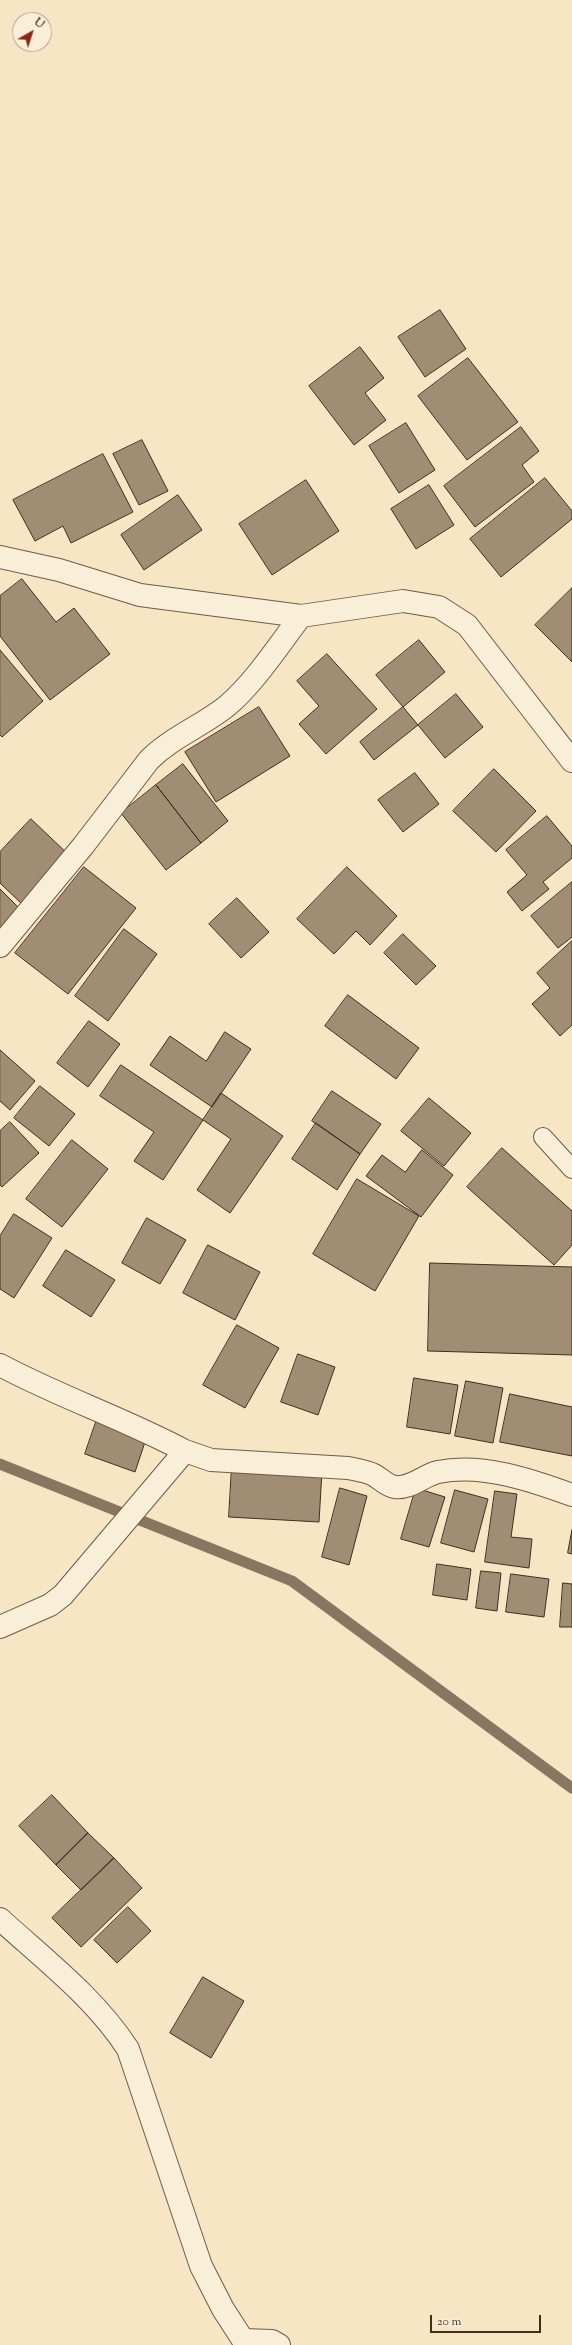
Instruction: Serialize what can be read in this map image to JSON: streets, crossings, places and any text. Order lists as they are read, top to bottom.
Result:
{
  "scale_bar": "20 m",
  "north": "top right"
}
